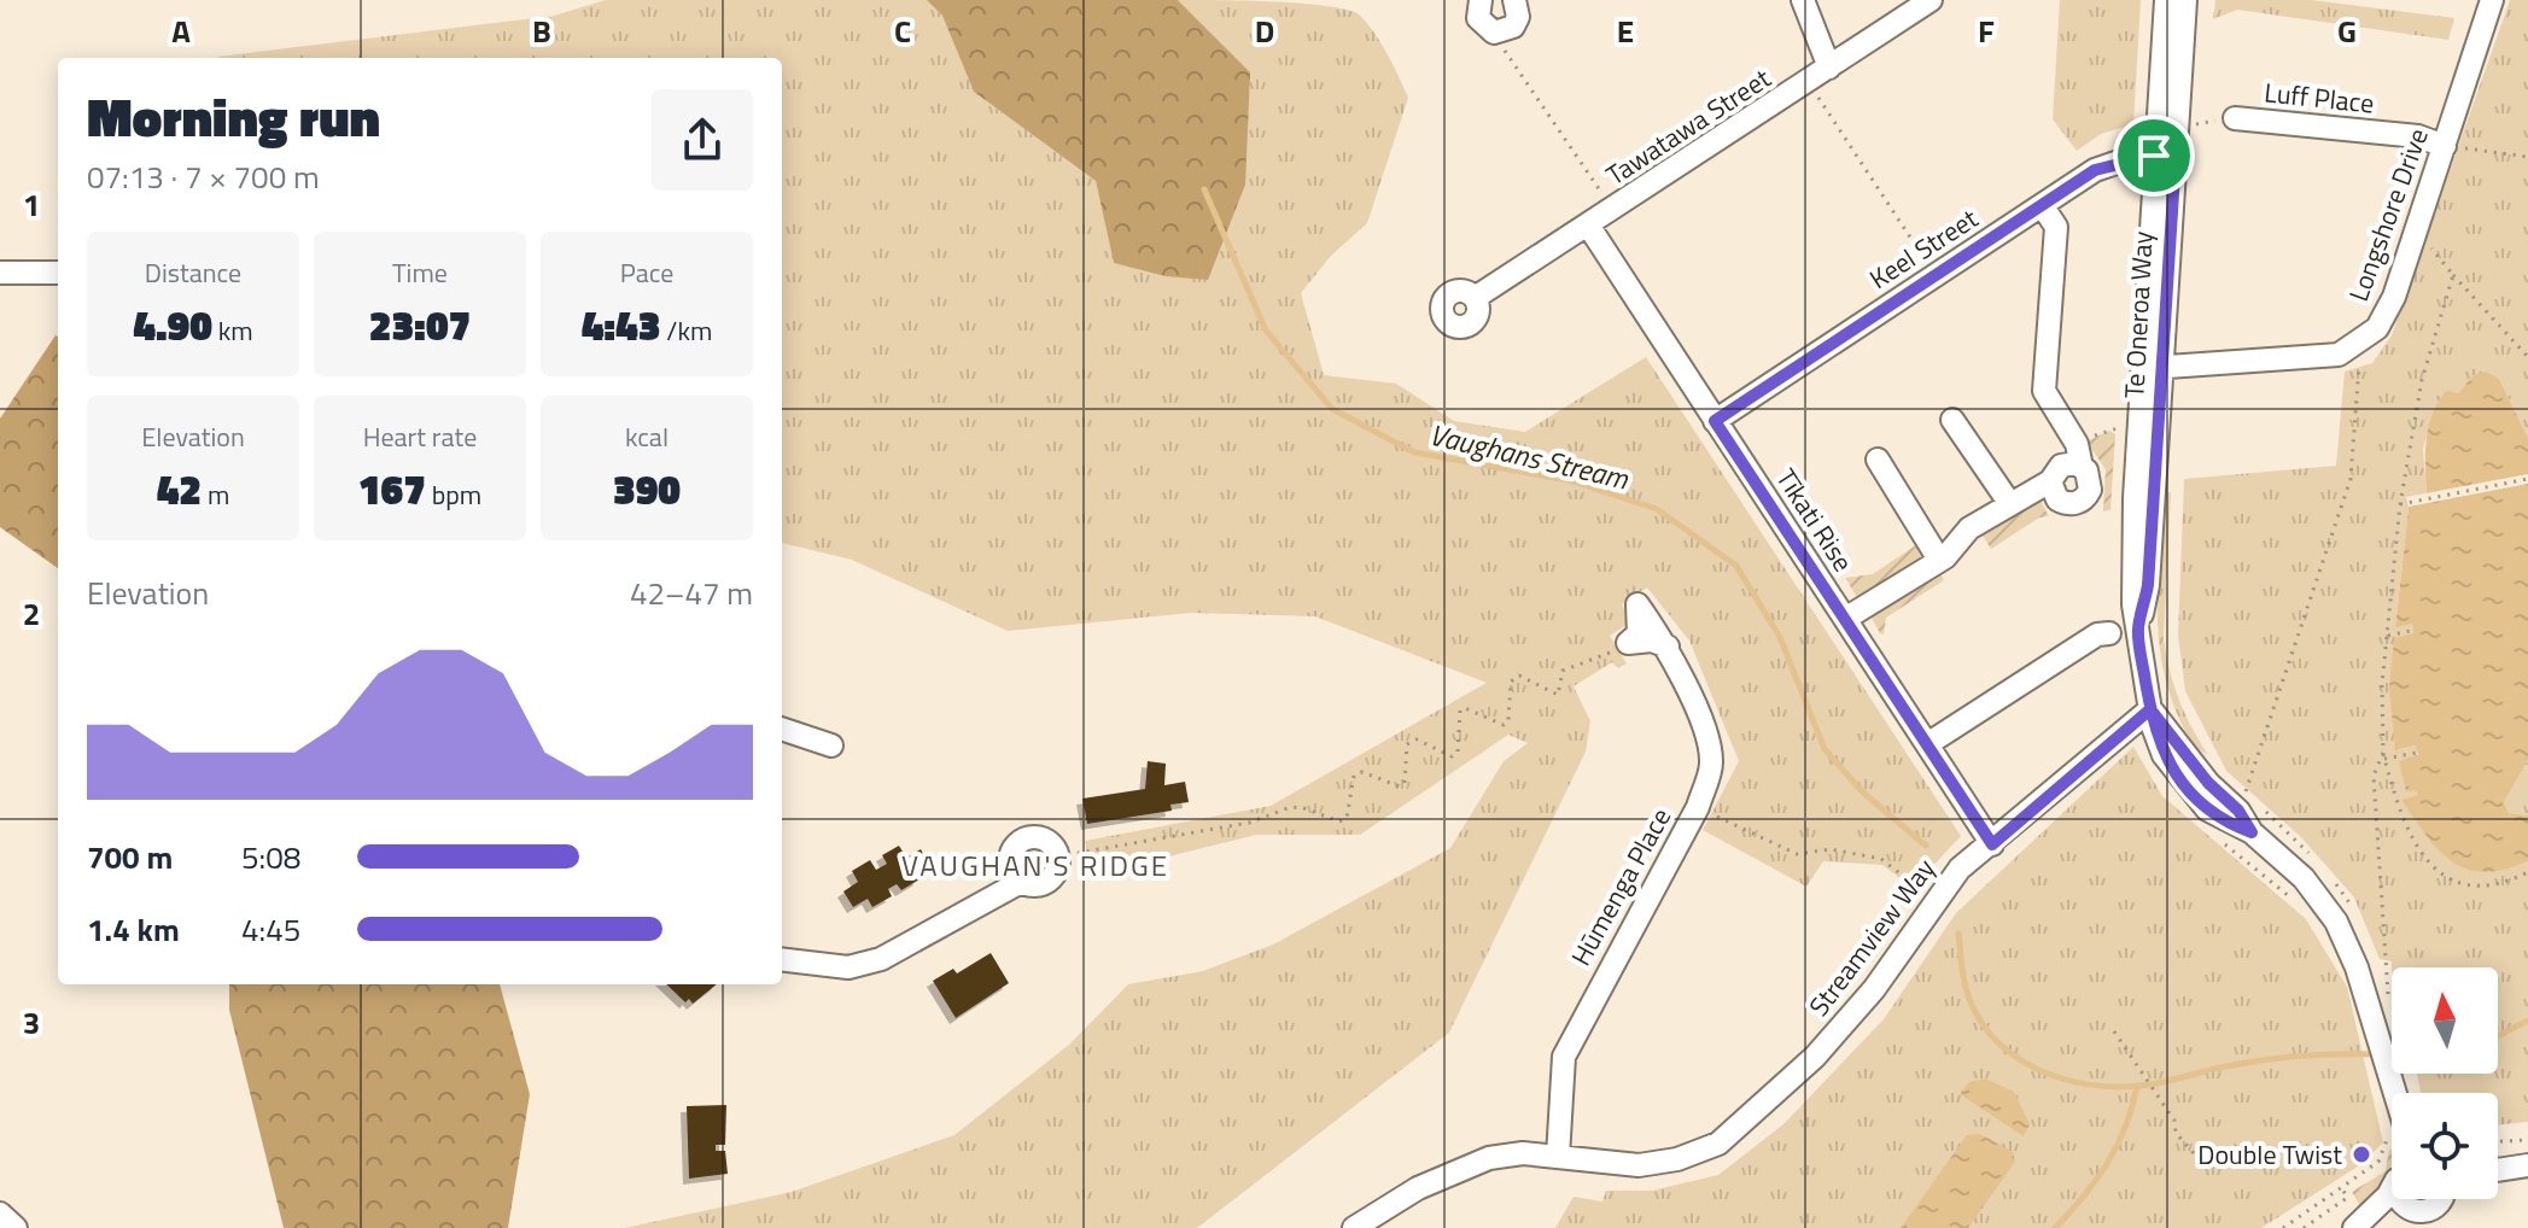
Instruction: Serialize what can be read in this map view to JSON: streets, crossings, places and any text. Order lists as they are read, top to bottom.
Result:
{
  "streets": {
    "street": [
      "Luff Place",
      "Tawatawa Street",
      "Longshore Drive",
      "Keel Street",
      "Te Oneroa Way",
      "Tīkati Rise",
      "Hūmenga Place",
      "Streamview Way"
    ]
  },
  "crossings": [
    ["Luff Place", "Longshore Drive"],
    ["Tawatawa Street", "Tīkati Rise"],
    ["Keel Street", "Te Oneroa Way"],
    ["Keel Street", "Tīkati Rise"],
    ["Te Oneroa Way", "Streamview Way"],
    ["Tīkati Rise", "Streamview Way"],
    ["Hūmenga Place", "Streamview Way"]
  ],
  "districts": ["VAUGHAN'S RIDGE"],
  "water": ["Vaughans Stream"],
  "places": ["Double Twist"],
  "north": "top",
  "page": {
    "heading": ["Morning run", "07:13 · 7 × 700 m"],
    "stats": [
      ["Distance", "4.90 km"],
      ["Time", "23:07"],
      ["Pace", "4:43 /km"],
      ["Elevation", "42 m"],
      ["Heart rate", "167 bpm"],
      ["kcal", "390"]
    ],
    "chart": ["Elevation", "42–47 m"],
    "list": [
      {
        "name": "700 m",
        "note": "5:08"
      },
      {
        "name": "1.4 km",
        "note": "4:45"
      }
    ]
  },
  "grid": {
    "columns": [
      "A",
      "B",
      "C",
      "D",
      "E",
      "F",
      "G"
    ],
    "rows": ["1", "2", "3"]
  }
}
